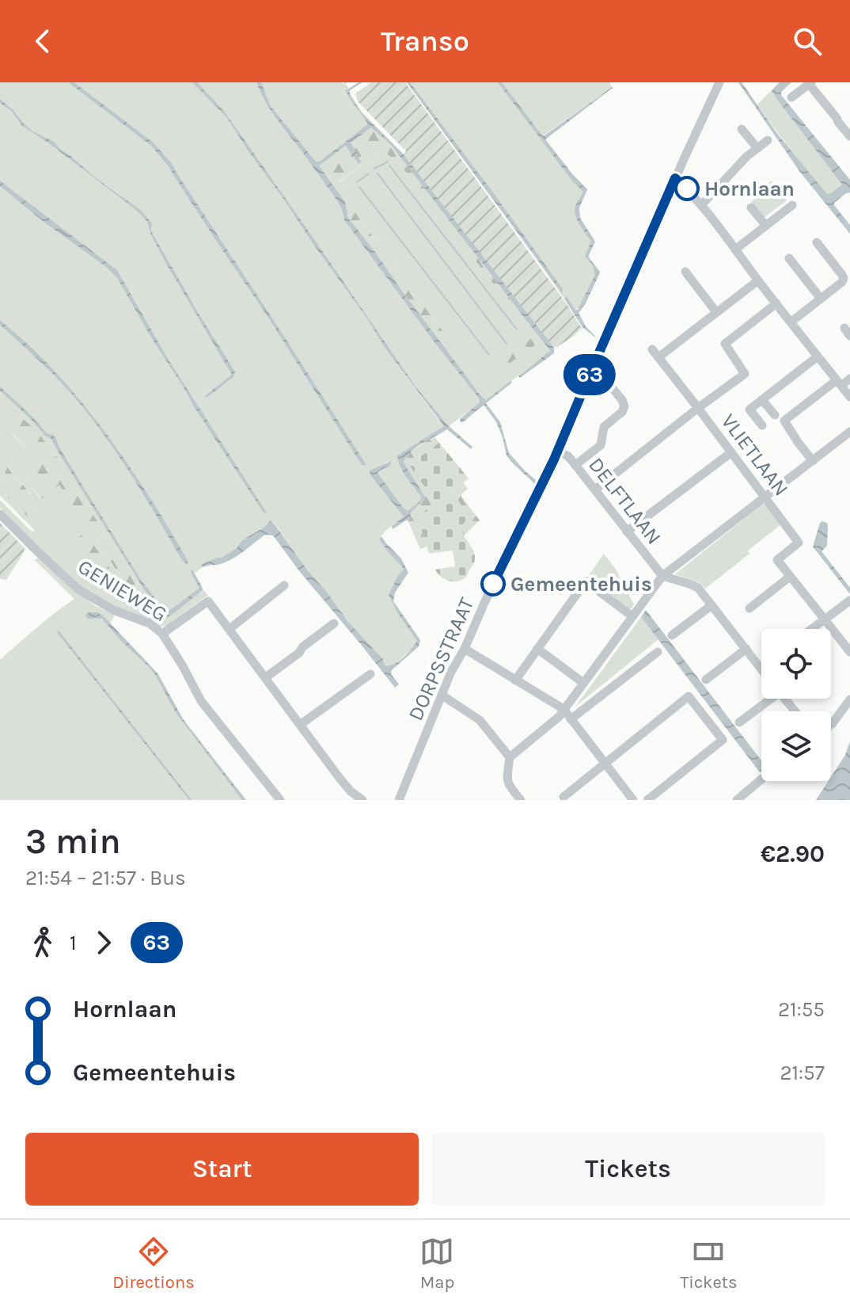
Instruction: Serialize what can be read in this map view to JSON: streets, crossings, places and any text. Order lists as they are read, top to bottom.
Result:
{
  "streets": {
    "street": [
      "VLIETLAAN",
      "DELFTLAAN",
      "GENIEWEG",
      "DORPSSTRAAT"
    ]
  },
  "crossings": [
    ["DELFTLAAN", "DORPSSTRAAT"]
  ],
  "places": ["Hornlaan", "Gemeentehuis"],
  "lines": ["bus line 63"],
  "page": {
    "header": "Transo",
    "on_map": "63",
    "heading": ["3 min", "21:54 – 21:57 · Bus", "€2.90"],
    "legs": ["1", "63"],
    "list": [
      {
        "name": "Hornlaan",
        "value": "21:55"
      },
      {
        "name": "Gemeentehuis",
        "value": "21:57"
      }
    ],
    "buttons": ["Start", "Tickets"],
    "tabs": ["Directions", "Map", "Tickets"]
  }
}
